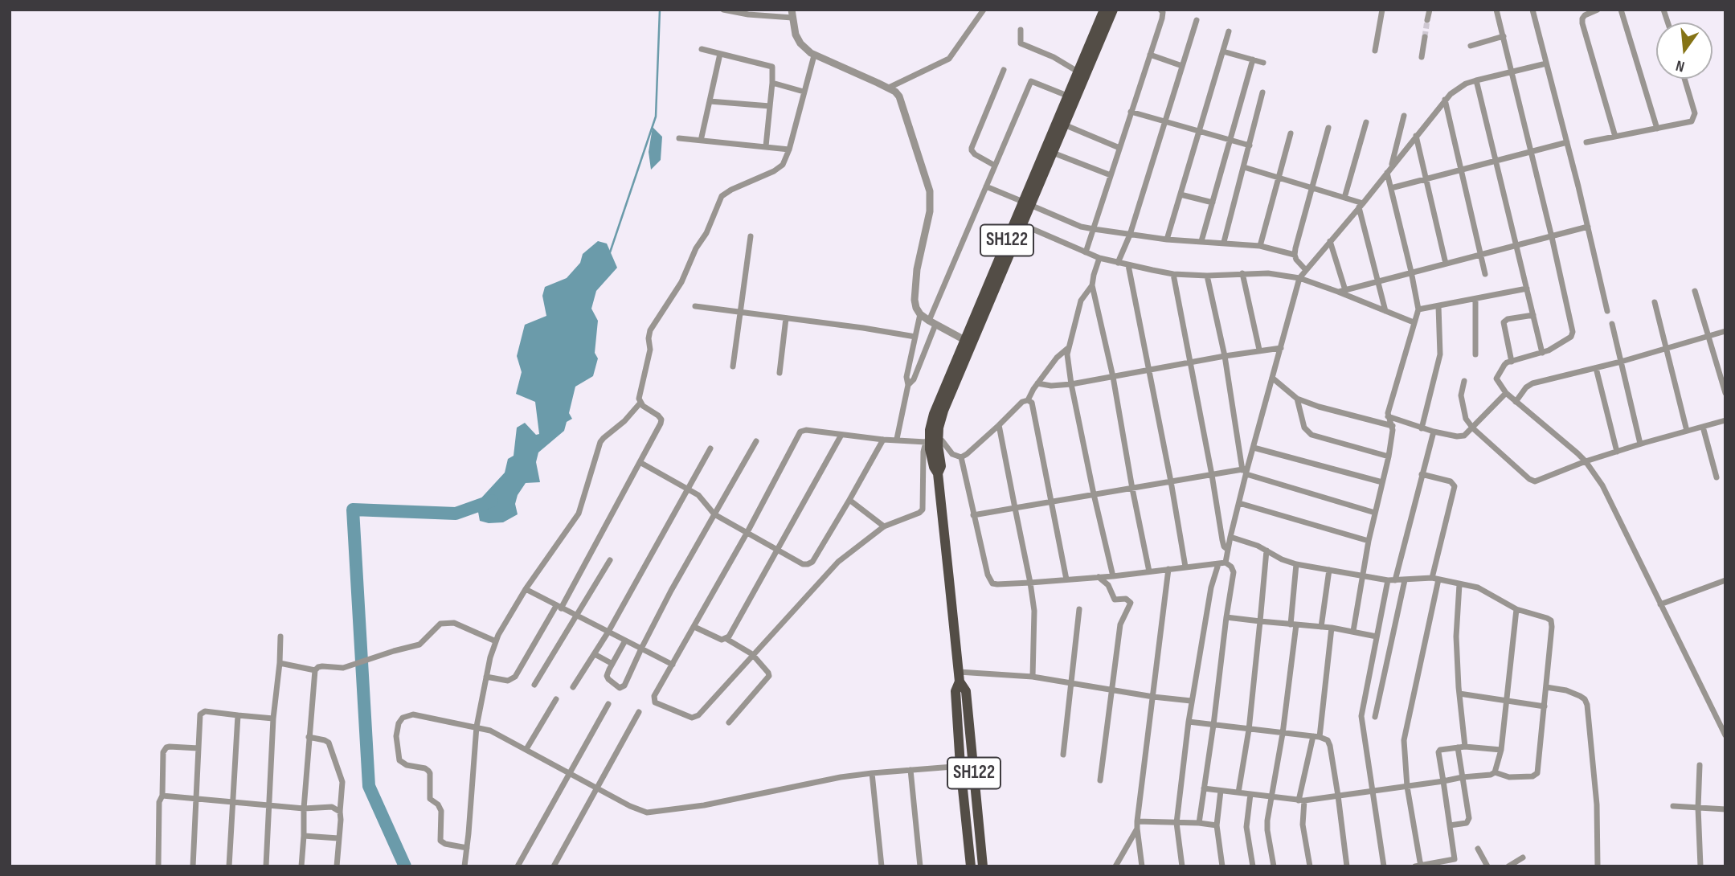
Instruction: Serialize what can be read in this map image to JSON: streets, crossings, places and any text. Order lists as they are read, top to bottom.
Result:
{
  "streets": {
    "main road": ["SH122"]
  },
  "north": "bottom"
}
